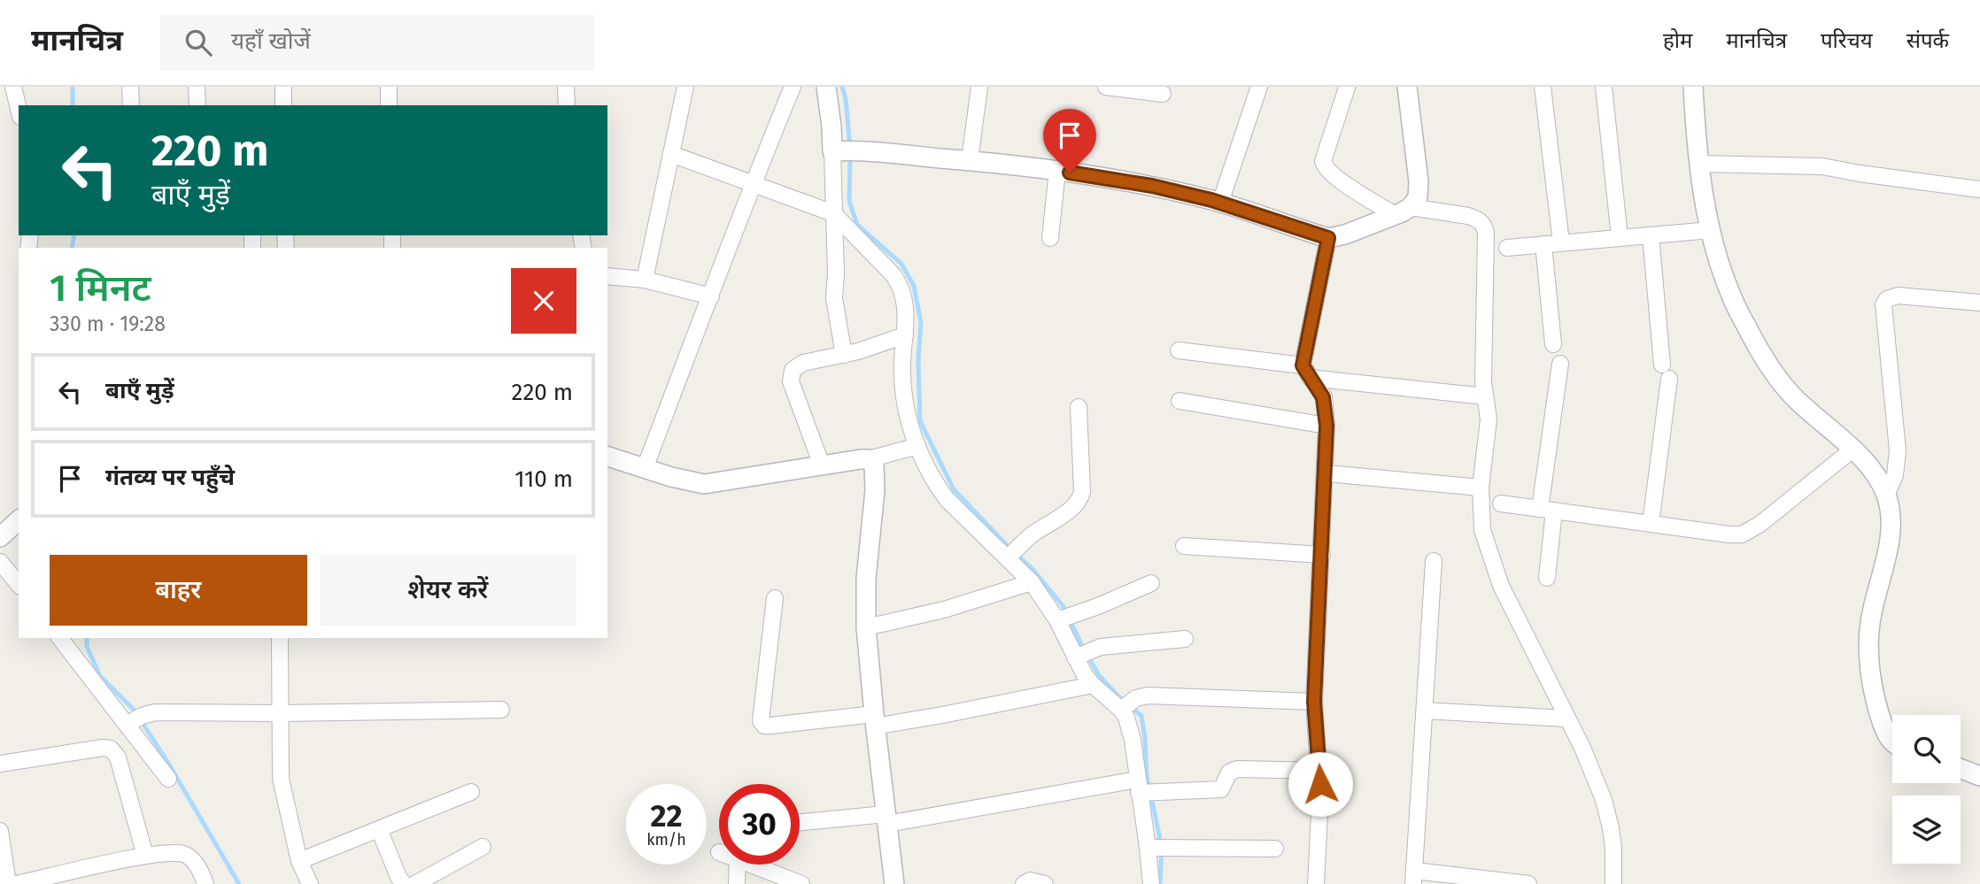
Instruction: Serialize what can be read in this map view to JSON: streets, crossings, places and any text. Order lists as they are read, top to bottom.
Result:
{
  "page": {
    "header": "मानचित्र",
    "search": "यहाँ खोजें",
    "nav": [
      "होम",
      "मानचित्र",
      "परिचय",
      "संपर्क"
    ],
    "turn": ["220 m", "बाएँ मुड़ें"],
    "heading": ["1 मिनट", "330 m · 19:28"],
    "list": [
      {
        "name": "बाएँ मुड़ें",
        "value": "220 m"
      },
      {
        "name": "गंतव्य पर पहुँचे",
        "value": "110 m"
      }
    ],
    "buttons": ["बाहर", "शेयर करें"],
    "speed": "22 km/h",
    "limit": "30"
  }
}
